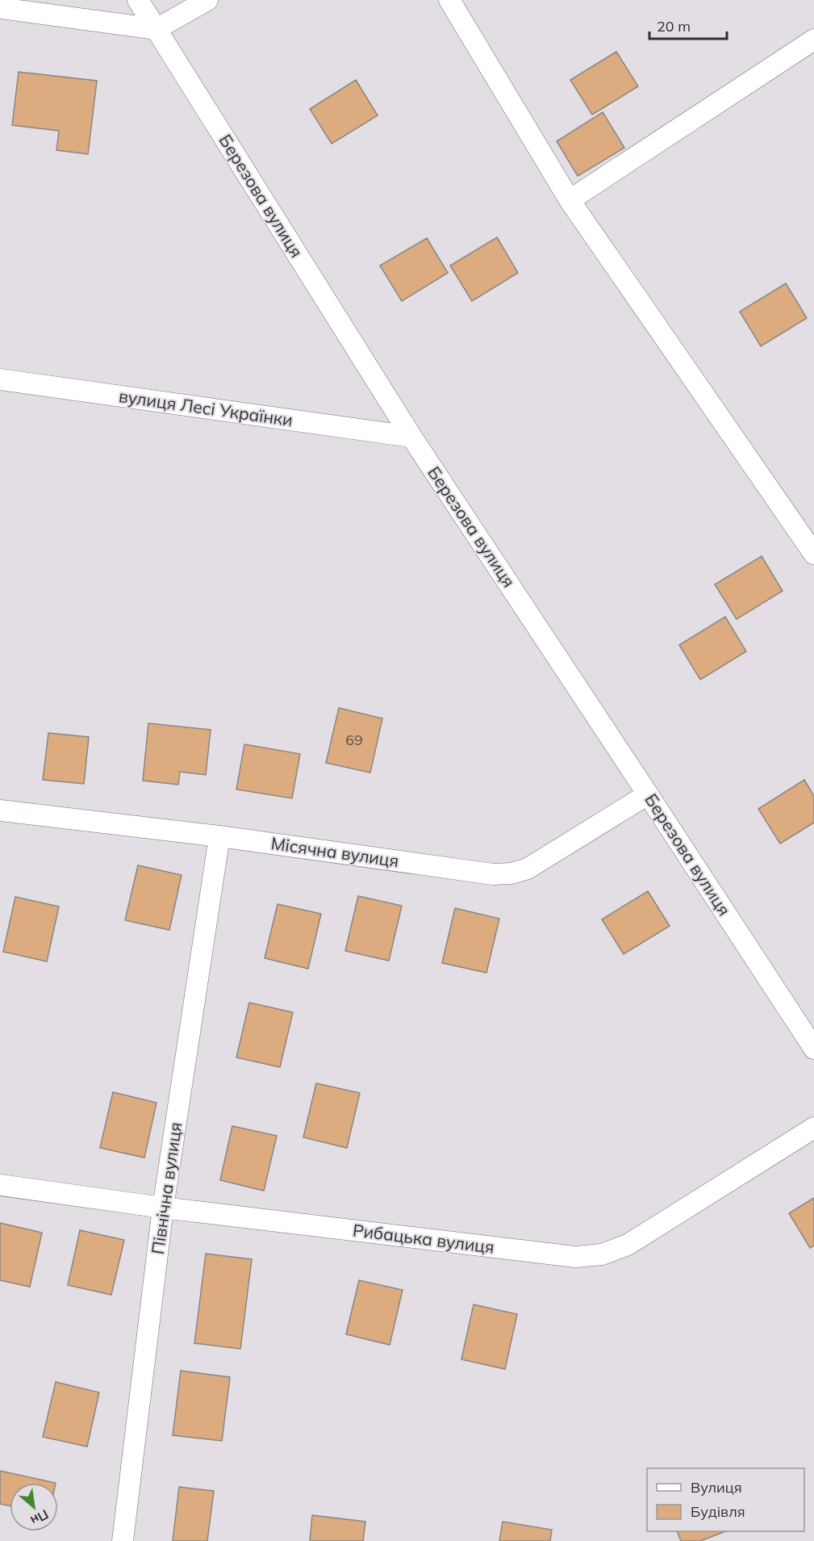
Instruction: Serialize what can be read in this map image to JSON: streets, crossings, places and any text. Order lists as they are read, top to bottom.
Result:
{
  "streets": {
    "street": [
      "Березова вулиця",
      "вулиця Лесі Українки",
      "Місячна вулиця",
      "Північна вулиця",
      "Рибацька вулиця"
    ]
  },
  "crossings": [
    ["Березова вулиця", "вулиця Лесі Українки"],
    ["Березова вулиця", "Місячна вулиця"],
    ["Місячна вулиця", "Північна вулиця"],
    ["Північна вулиця", "Рибацька вулиця"]
  ],
  "house_numbers": ["69"],
  "legend": ["Вулиця", "Будівля"],
  "scale_bar": "20 m",
  "north": "bottom right"
}
